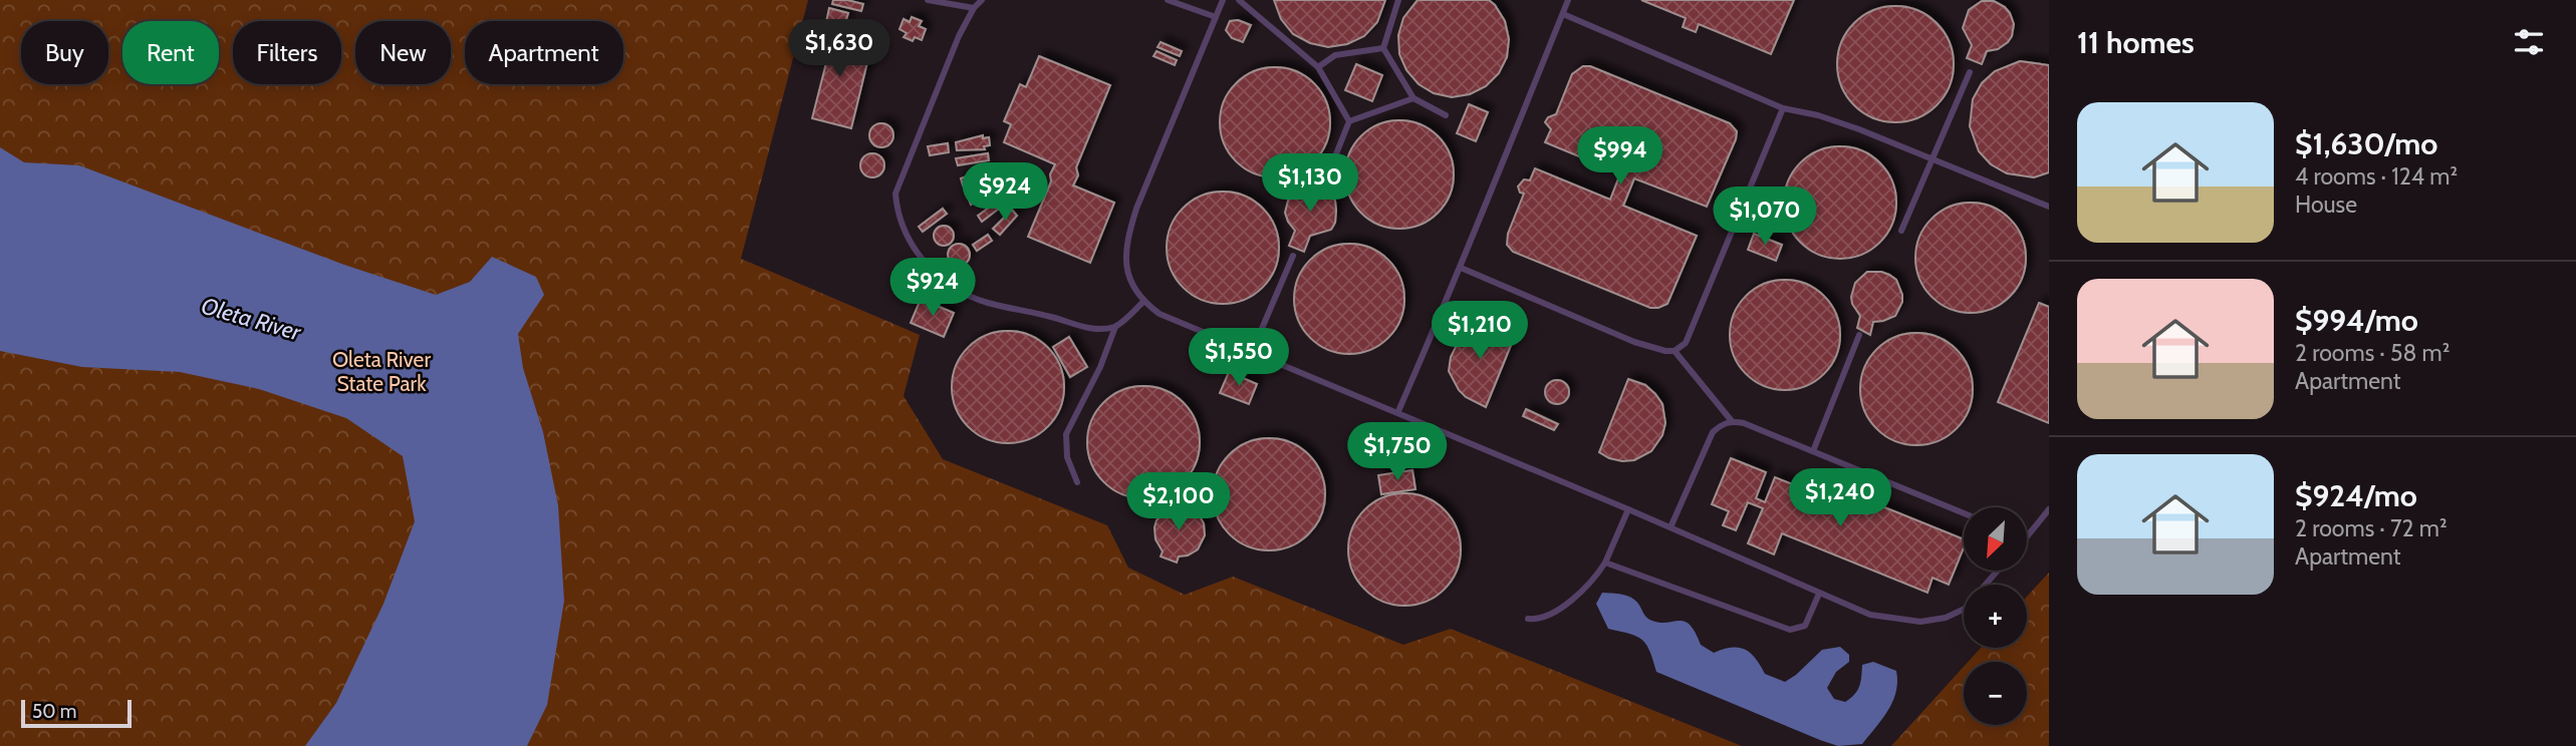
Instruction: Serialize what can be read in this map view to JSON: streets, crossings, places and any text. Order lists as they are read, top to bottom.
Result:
{
  "water": ["Oleta River"],
  "parks": ["Oleta River State Park"],
  "scale_bar": "50 m",
  "north": "bottom left",
  "page": {
    "heading": "11 homes",
    "price": [
      "$1,630",
      "$994",
      "$1,130",
      "$924",
      "$1,070",
      "$924",
      "$1,210",
      "$1,550",
      "$1,750",
      "$1,240",
      "$2,100"
    ],
    "chip": [
      "Buy",
      "Rent",
      "Filters",
      "New",
      "Apartment"
    ],
    "list": [
      {
        "name": "$1,630/mo",
        "note": "4 rooms · 124 m² · House"
      },
      {
        "name": "$994/mo",
        "note": "2 rooms · 58 m² · Apartment"
      },
      {
        "name": "$924/mo",
        "note": "2 rooms · 72 m² · Apartment"
      }
    ],
    "map_buttons": ["+", "−"],
    "scale": "50 m"
  }
}
